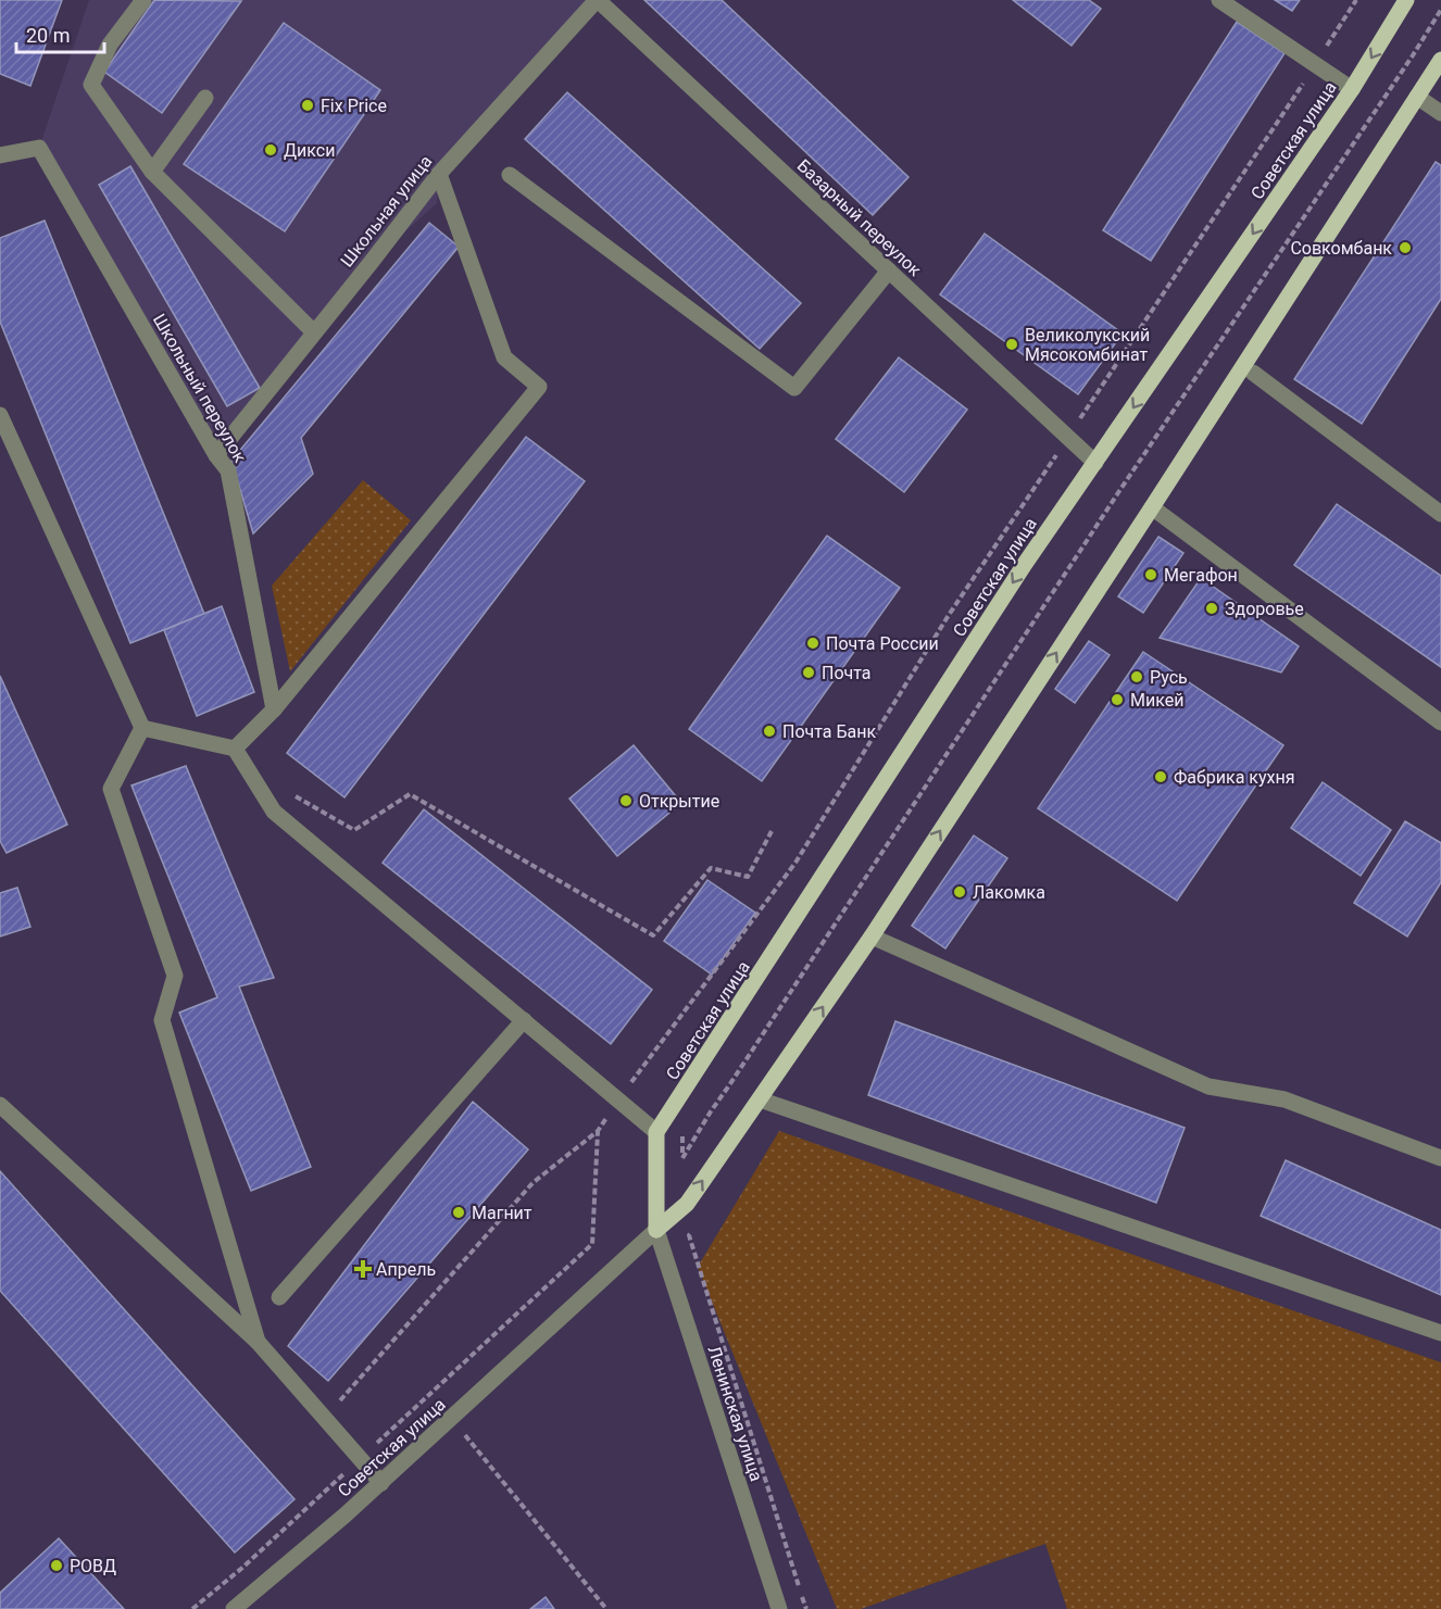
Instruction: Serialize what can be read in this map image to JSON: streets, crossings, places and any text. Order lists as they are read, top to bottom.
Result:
{
  "streets": {
    "main road": ["Советская улица"],
    "street": [
      "Школьная улица",
      "Базарный переулок",
      "Школьный переулок",
      "Ленинская улица"
    ]
  },
  "crossings": [
    ["Советская улица", "Базарный переулок"],
    ["Советская улица", "Ленинская улица"],
    ["Школьная улица", "Базарный переулок"],
    ["Школьная улица", "Школьный переулок"]
  ],
  "places": {
    "other": [
      "Fix Price",
      "Дикси",
      "Совкомбанк",
      "Великолукский Мясокомбинат",
      "Мегафон",
      "Здоровье",
      "Почта России",
      "Почта",
      "Русь",
      "Микей",
      "Почта Банк",
      "Фабрика кухня",
      "Открытие",
      "Лакомка",
      "Магнит",
      "РОВД"
    ],
    "health": ["Апрель"]
  },
  "scale_bar": "20 m"
}
